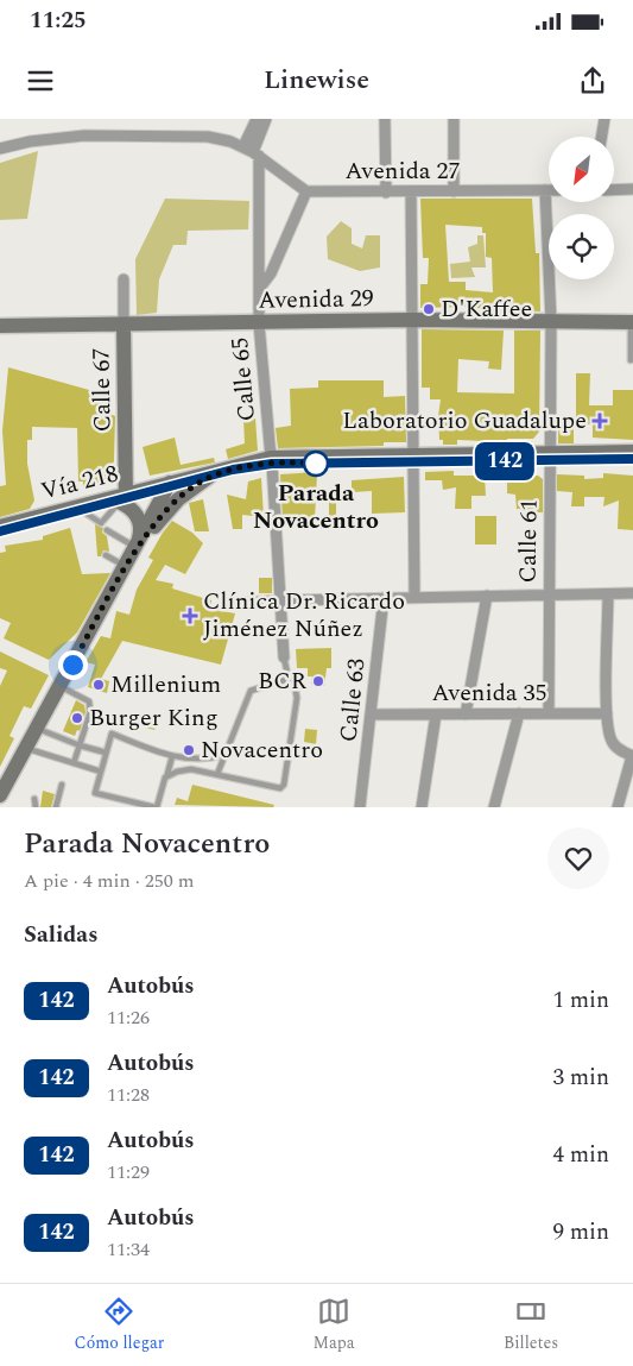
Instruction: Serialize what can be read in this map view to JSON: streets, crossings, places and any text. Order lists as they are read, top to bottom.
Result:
{
  "streets": {
    "main road": ["Avenida 29", "Calle 67", "Vía 218"],
    "street": [
      "Avenida 27",
      "Calle 65",
      "Calle 61",
      "Avenida 35",
      "Calle 63"
    ]
  },
  "crossings": [
    ["Avenida 27", "Calle 61"],
    ["Avenida 29", "Calle 65"],
    ["Avenida 29", "Calle 67"],
    ["Avenida 29", "Calle 61"],
    ["Calle 67", "Vía 218"],
    ["Calle 61", "Avenida 35"],
    ["Avenida 35", "Calle 63"]
  ],
  "places": {
    "other": [
      "D'Kaffee",
      "Parada Novacentro",
      "BCR",
      "Millenium",
      "Burger King",
      "Novacentro"
    ],
    "health": ["Laboratorio Guadalupe", "Clínica Dr. Ricardo Jiménez Núñez"]
  },
  "lines": ["bus line 142"],
  "north": "bottom left",
  "page": {
    "status": "11:25",
    "header": "Linewise",
    "on_map": "142",
    "heading": [
      ["Parada Novacentro", "A pie · 4 min · 250 m"],
      "Salidas"
    ],
    "list": [
      {
        "mark": "142",
        "name": "Autobús",
        "note": "11:26",
        "value": "1 min"
      },
      {
        "mark": "142",
        "name": "Autobús",
        "note": "11:28",
        "value": "3 min"
      },
      {
        "mark": "142",
        "name": "Autobús",
        "note": "11:29",
        "value": "4 min"
      },
      {
        "mark": "142",
        "name": "Autobús",
        "note": "11:34",
        "value": "9 min"
      }
    ],
    "tabs": ["Cómo llegar", "Mapa", "Billetes"]
  }
}
